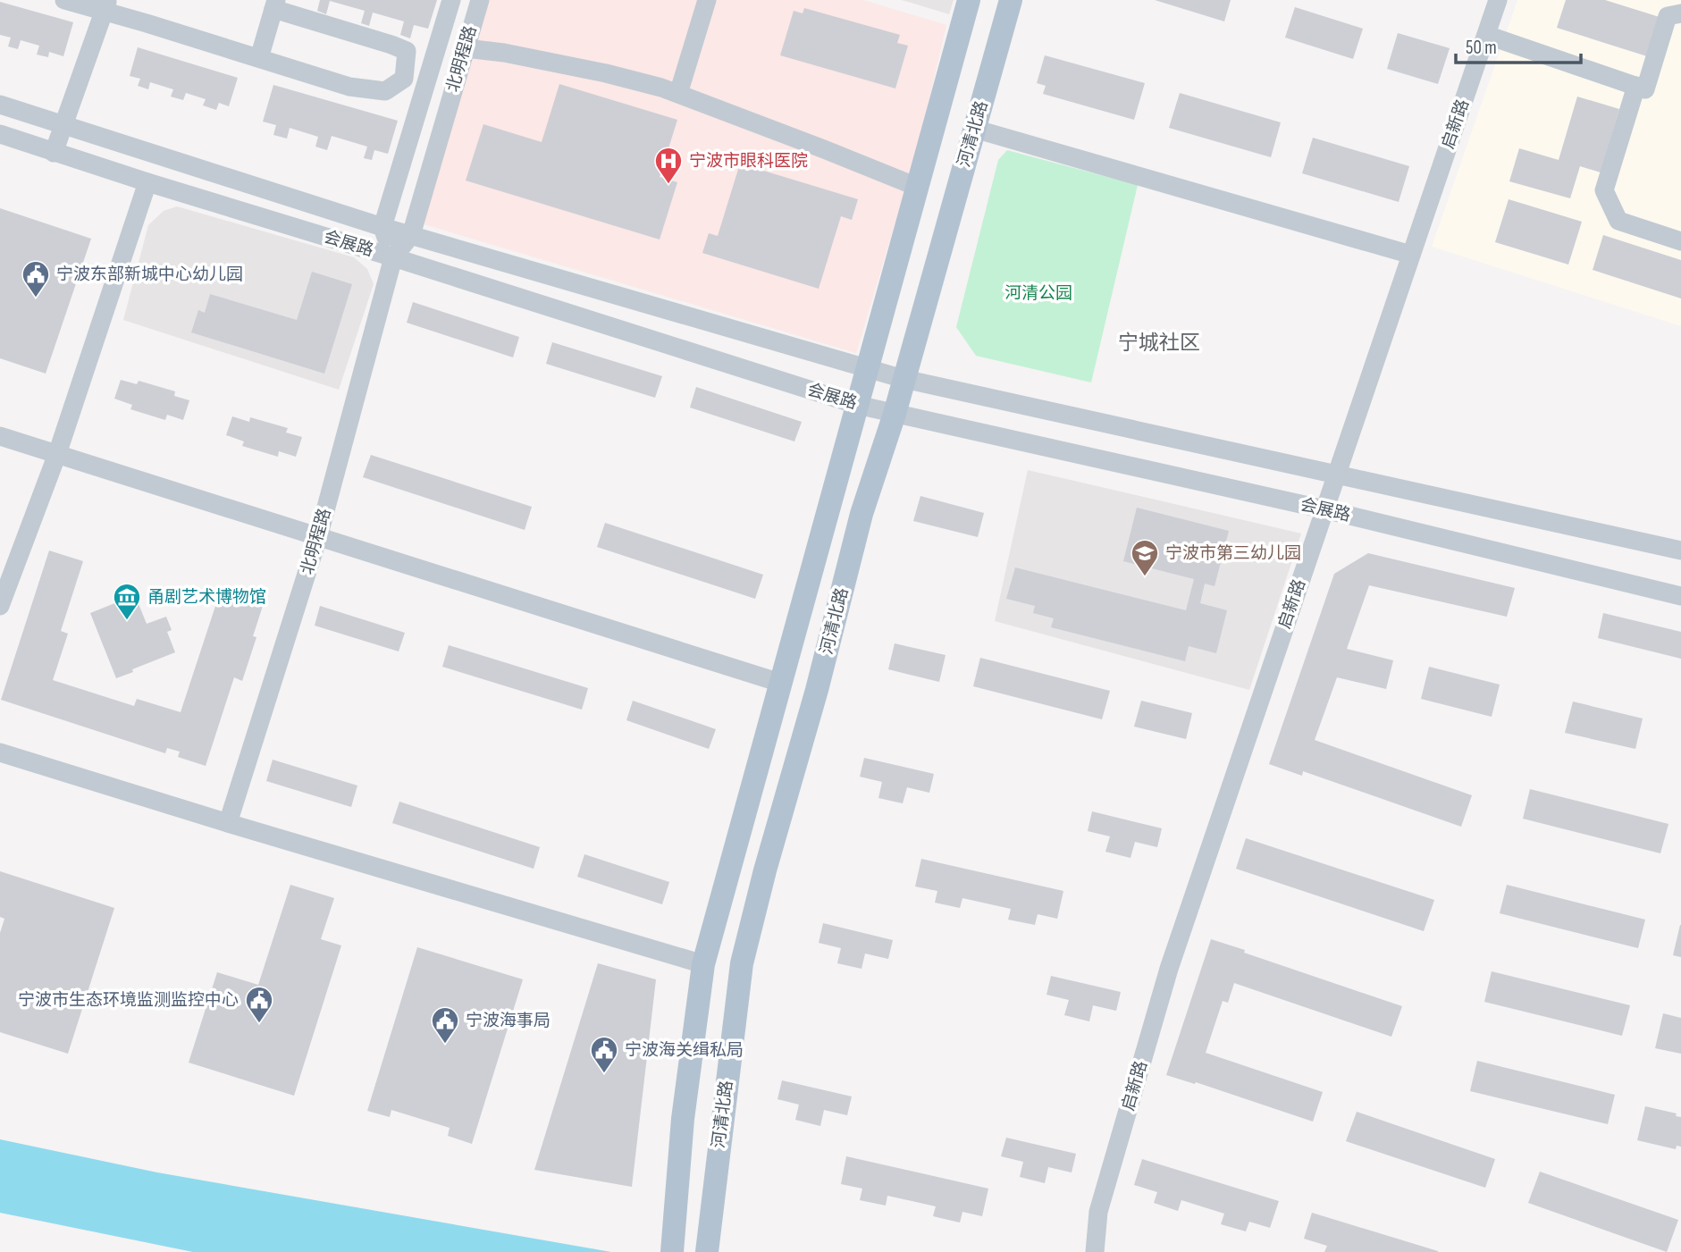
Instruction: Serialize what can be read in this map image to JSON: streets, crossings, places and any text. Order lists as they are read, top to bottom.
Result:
{
  "streets": {
    "main road": ["河清北路"],
    "street": ["北明程路", "启新路", "会展路"]
  },
  "crossings": [
    ["北明程路", "会展路"],
    ["启新路", "会展路"],
    ["河清北路", "会展路"]
  ],
  "districts": ["宁城社区"],
  "parks": ["河清公园"],
  "places": {
    "hospital": ["宁波市眼科医院"],
    "public building": [
      "宁波东部新城中心幼儿园",
      "宁波市生态环境监测监控中心",
      "宁波海事局",
      "宁波海关缉私局"
    ],
    "school or university": ["宁波市第三幼儿园"],
    "museum": ["甬剧艺术博物馆"]
  },
  "scale_bar": "50 m"
}
